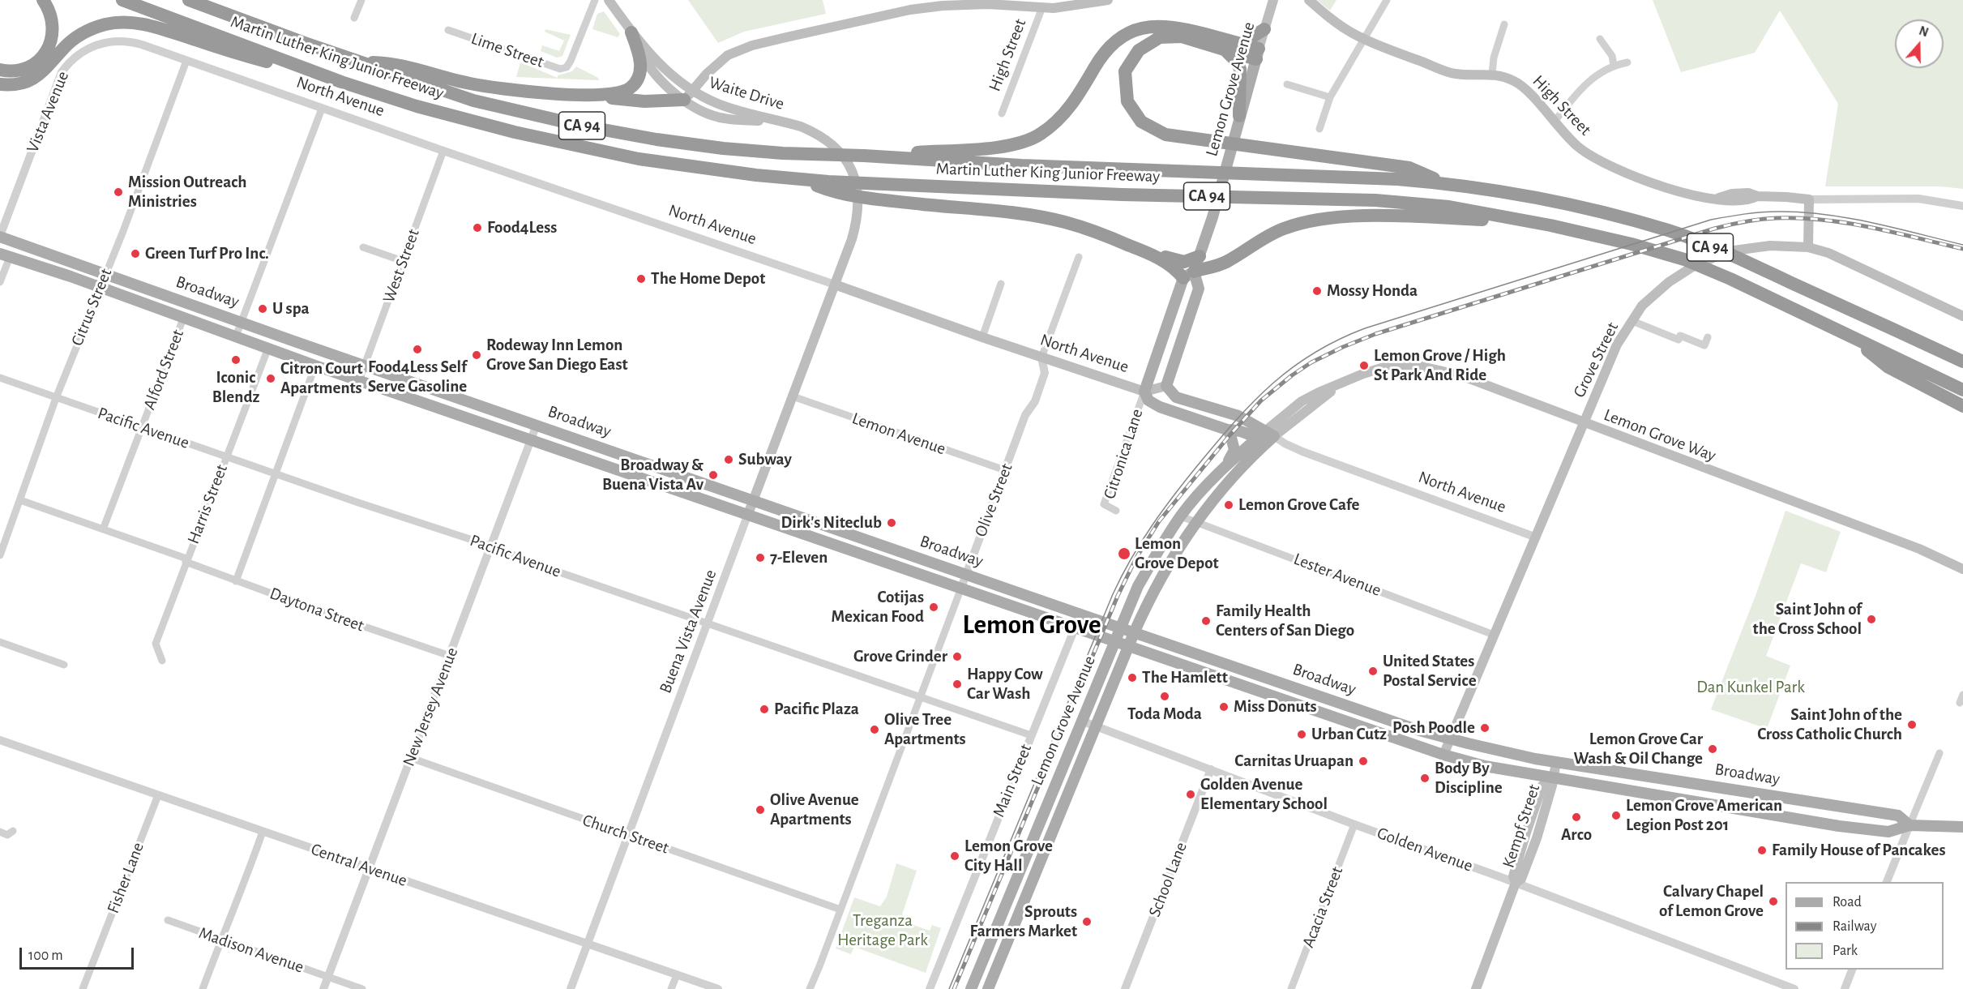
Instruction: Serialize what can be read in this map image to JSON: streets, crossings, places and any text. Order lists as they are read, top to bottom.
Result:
{
  "streets": {
    "highway": ["Martin Luther King Junior Freeway", "CA 94"],
    "main road": [
      "High Street",
      "Lemon Grove Avenue",
      "Waite Drive",
      "North Avenue",
      "Broadway",
      "Grove Street",
      "Lemon Grove Way",
      "Buena Vista Avenue",
      "Kempf Street"
    ],
    "street": [
      "Lime Street",
      "Vista Avenue",
      "West Street",
      "Citrus Street",
      "Alford Street",
      "Pacific Avenue",
      "Lemon Avenue",
      "Citronica Lane",
      "Olive Street",
      "Harris Street",
      "Lester Avenue",
      "Daytona Street",
      "New Jersey Avenue",
      "Main Street",
      "Church Street",
      "Golden Avenue",
      "Central Avenue",
      "Fisher Lane",
      "School Lane",
      "Acacia Street",
      "Madison Avenue"
    ]
  },
  "crossings": [
    ["High Street", "Waite Drive"],
    ["Lemon Grove Avenue", "North Avenue"],
    ["Lemon Grove Avenue", "Broadway"],
    ["Lemon Grove Avenue", "Lemon Grove Way"],
    ["Lemon Grove Avenue", "Citronica Lane"],
    ["Lemon Grove Avenue", "Lester Avenue"],
    ["Lemon Grove Avenue", "Golden Avenue"],
    ["Waite Drive", "North Avenue"],
    ["Waite Drive", "Buena Vista Avenue"],
    ["North Avenue", "Vista Avenue"],
    ["North Avenue", "West Street"],
    ["North Avenue", "Citrus Street"],
    ["North Avenue", "Grove Street"],
    ["North Avenue", "Citronica Lane"],
    ["North Avenue", "Olive Street"],
    ["North Avenue", "Buena Vista Avenue"],
    ["Vista Avenue", "Broadway"],
    ["West Street", "Broadway"],
    ["Broadway", "Citrus Street"],
    ["Broadway", "Grove Street"],
    ["Broadway", "Alford Street"],
    ["Broadway", "Olive Street"],
    ["Broadway", "Harris Street"],
    ["Broadway", "Buena Vista Avenue"],
    ["Broadway", "New Jersey Avenue"],
    ["Broadway", "Main Street"],
    ["Broadway", "Kempf Street"],
    ["Citrus Street", "Pacific Avenue"],
    ["Citrus Street", "Daytona Street"],
    ["Grove Street", "Lemon Grove Way"],
    ["Grove Street", "Lester Avenue"],
    ["Alford Street", "Pacific Avenue"],
    ["Alford Street", "Daytona Street"],
    ["Pacific Avenue", "Olive Street"],
    ["Pacific Avenue", "Harris Street"],
    ["Pacific Avenue", "Buena Vista Avenue"],
    ["Pacific Avenue", "New Jersey Avenue"],
    ["Pacific Avenue", "Main Street"],
    ["Lemon Avenue", "Olive Street"],
    ["Lemon Avenue", "Buena Vista Avenue"],
    ["Olive Street", "Church Street"],
    ["Harris Street", "Daytona Street"],
    ["Daytona Street", "New Jersey Avenue"],
    ["Buena Vista Avenue", "Church Street"],
    ["Buena Vista Avenue", "Central Avenue"],
    ["New Jersey Avenue", "Church Street"],
    ["New Jersey Avenue", "Central Avenue"],
    ["New Jersey Avenue", "Madison Avenue"],
    ["Kempf Street", "Golden Avenue"],
    ["Golden Avenue", "School Lane"],
    ["Golden Avenue", "Acacia Street"],
    ["Central Avenue", "Fisher Lane"]
  ],
  "districts": ["Lemon Grove"],
  "parks": ["Dan Kunkel Park", "Treganza Heritage Park"],
  "places": [
    "Mission Outreach Ministries",
    "Food4Less",
    "Green Turf Pro Inc.",
    "The Home Depot",
    "Mossy Honda",
    "U spa",
    "Food4Less Self Serve Gasoline",
    "Rodeway Inn Lemon Grove San Diego East",
    "Iconic Blendz",
    "Lemon Grove / High St Park And Ride",
    "Citron Court Apartments",
    "Subway",
    "Broadway & Buena Vista Av",
    "Lemon Grove Cafe",
    "Dirk's Niteclub",
    "Lemon Grove Depot",
    "7-Eleven",
    "Cotijas Mexican Food",
    "Saint John of the Cross School",
    "Family Health Centers of San Diego",
    "Grove Grinder",
    "United States Postal Service",
    "The Hamlett",
    "Happy Cow Car Wash",
    "Toda Moda",
    "Miss Donuts",
    "Pacific Plaza",
    "Saint John of the Cross Catholic Church",
    "Posh Poodle",
    "Olive Tree Apartments",
    "Urban Cutz",
    "Lemon Grove Car Wash & Oil Change",
    "Carnitas Uruapan",
    "Body By Discipline",
    "Golden Avenue Elementary School",
    "Olive Avenue Apartments",
    "Lemon Grove American Legion Post 201",
    "Arco",
    "Family House of Pancakes",
    "Lemon Grove City Hall",
    "Calvary Chapel of Lemon Grove",
    "Sprouts Farmers Market"
  ],
  "legend": ["Road", "Railway", "Park"],
  "scale_bar": "100 m",
  "north": "top"
}
